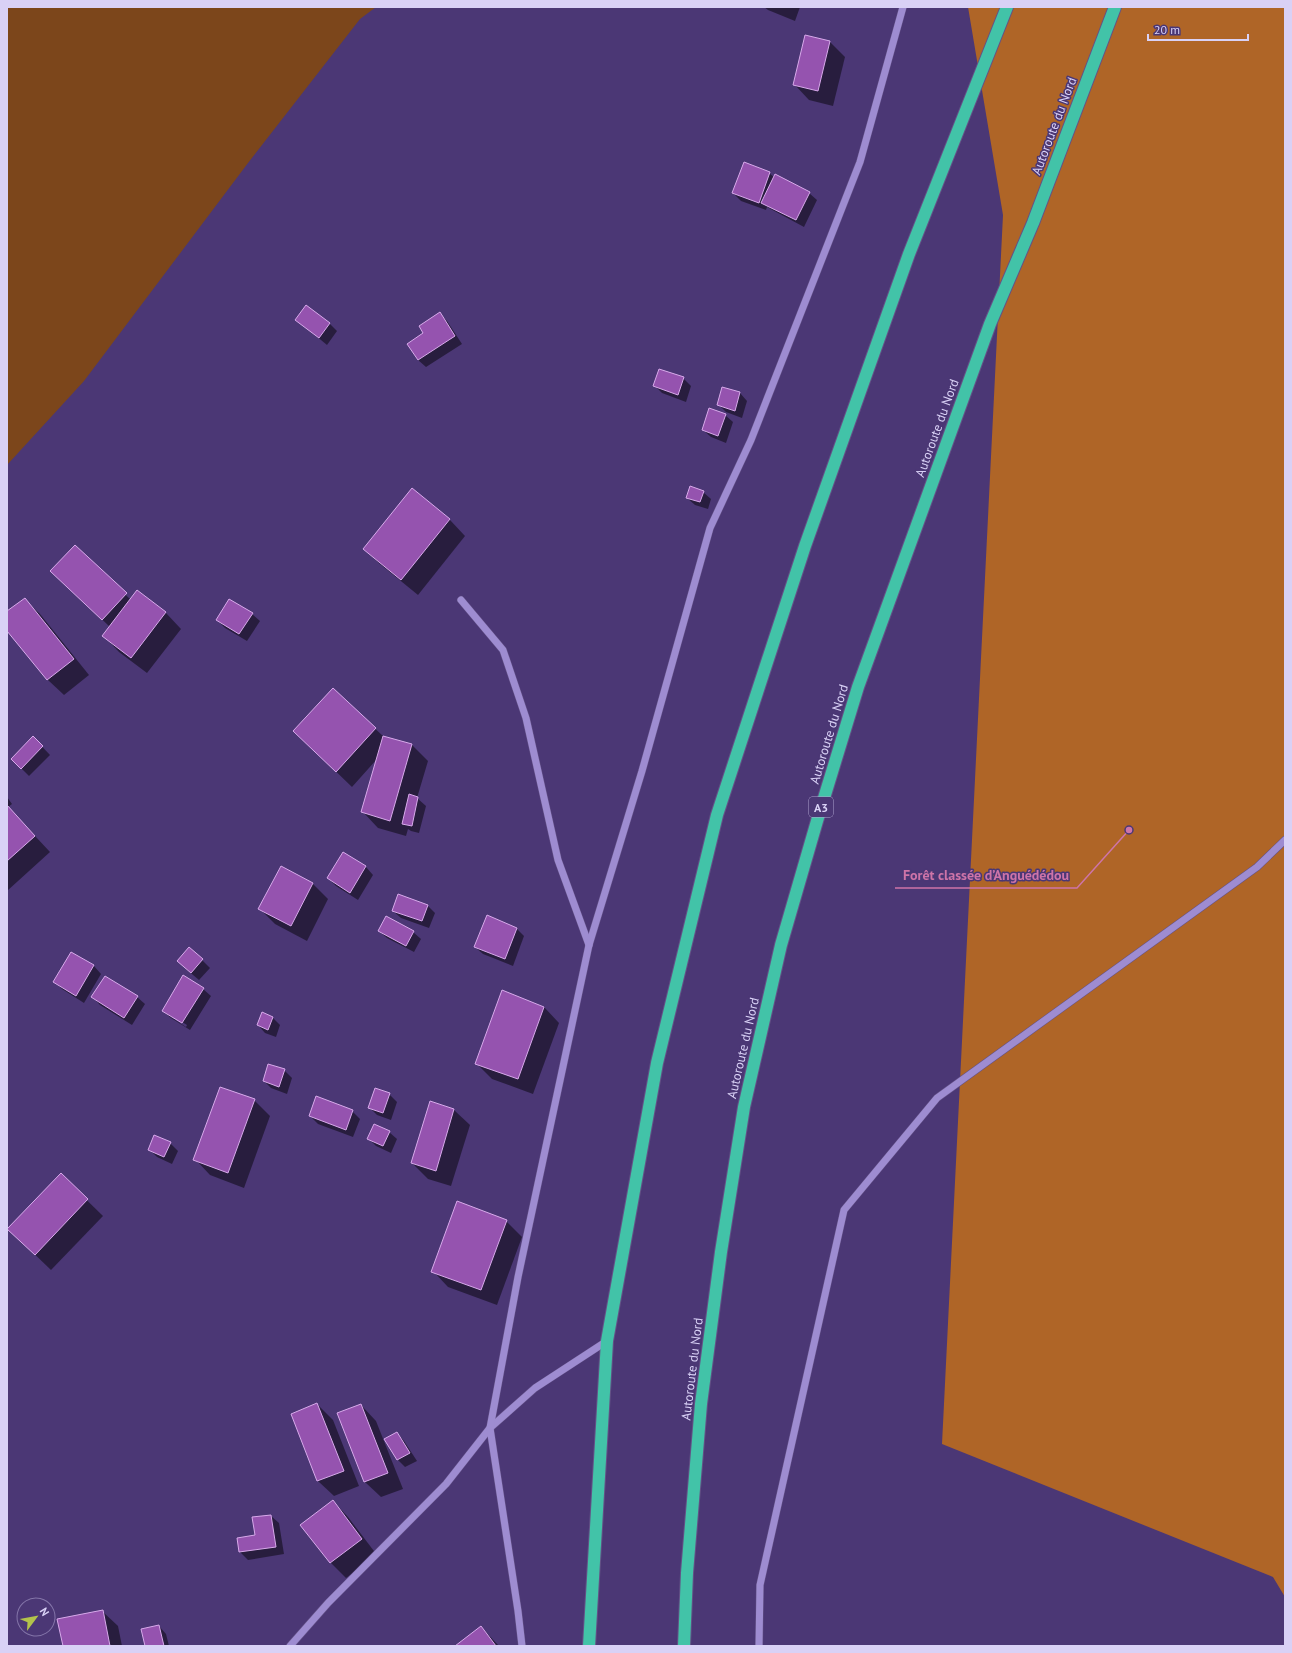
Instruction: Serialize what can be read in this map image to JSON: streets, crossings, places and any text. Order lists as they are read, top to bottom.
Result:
{
  "streets": {
    "highway": ["Autoroute du Nord", "A3"]
  },
  "places": ["Forêt classée d’Anguédédou"],
  "scale_bar": "20 m",
  "north": "top right"
}
